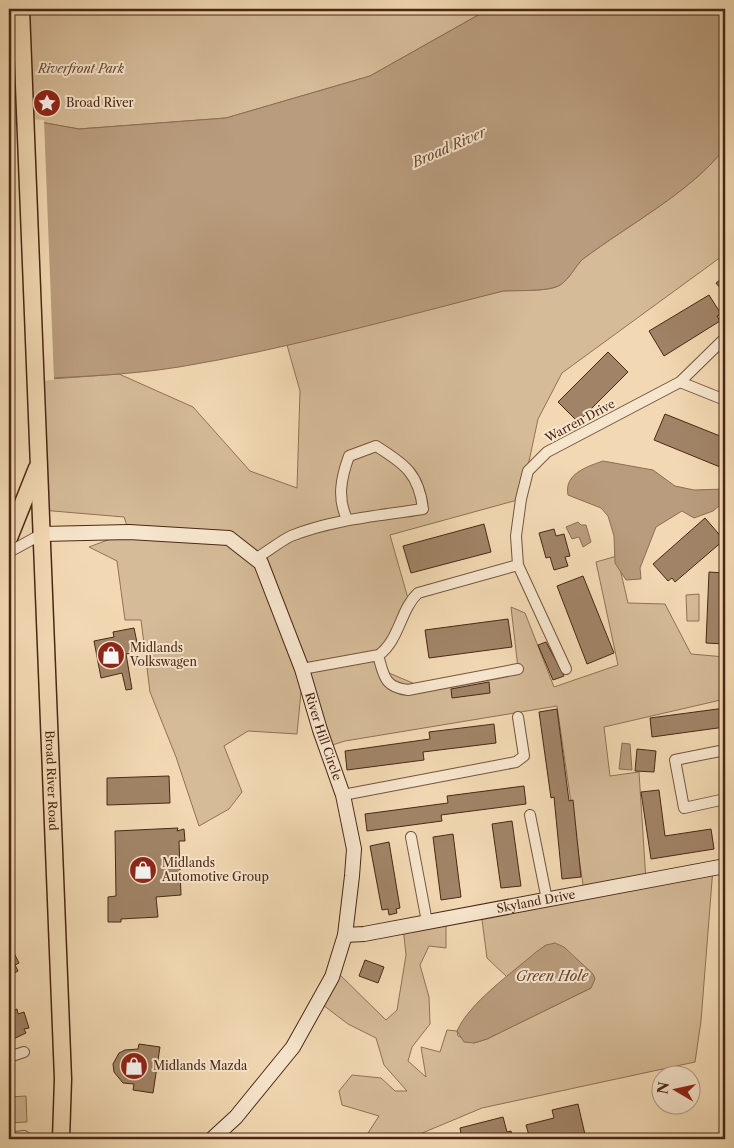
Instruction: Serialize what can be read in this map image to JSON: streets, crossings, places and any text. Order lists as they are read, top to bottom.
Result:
{
  "streets": {
    "main road": ["Broad River Road"],
    "street": ["Warren Drive", "River Hill Circle", "Skyland Drive"]
  },
  "crossings": [
    ["River Hill Circle", "Broad River Road"],
    ["River Hill Circle", "Skyland Drive"]
  ],
  "water": ["Broad River", "Green Hole"],
  "parks": ["Riverfront Park"],
  "places": {
    "place": ["Broad River"],
    "shop": ["Midlands Volkswagen", "Midlands Automotive Group", "Midlands Mazda"]
  },
  "north": "left"
}
